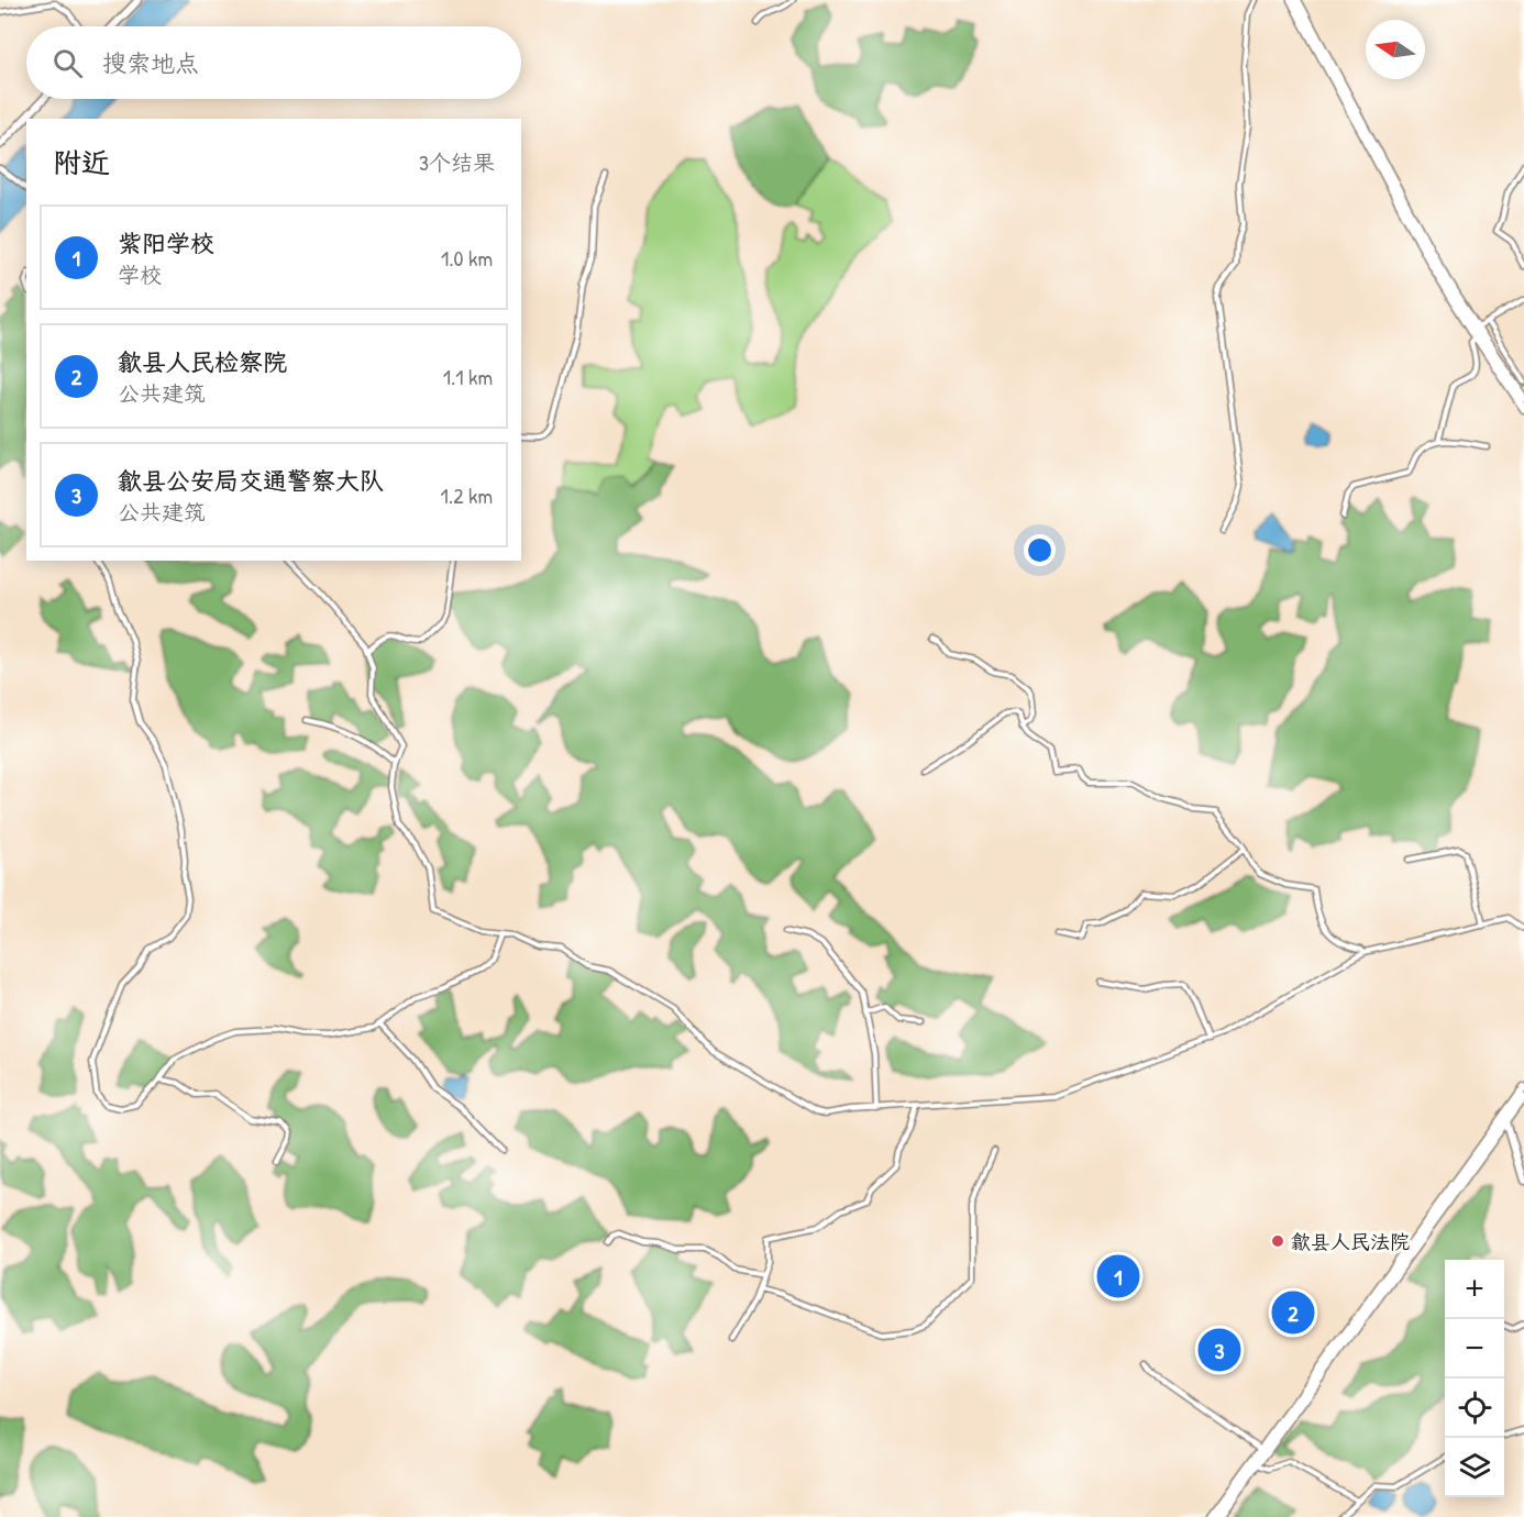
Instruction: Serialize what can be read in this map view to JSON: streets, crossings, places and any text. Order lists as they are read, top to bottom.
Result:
{
  "places": ["歙县人民法院"],
  "north": "left",
  "page": {
    "search": "搜索地点",
    "heading": ["附近", "3个结果"],
    "list": [
      {
        "mark": "1",
        "name": "紫阳学校",
        "note": "学校",
        "value": "1.0 km"
      },
      {
        "mark": "2",
        "name": "歙县人民检察院",
        "note": "公共建筑",
        "value": "1.1 km"
      },
      {
        "mark": "3",
        "name": "歙县公安局交通警察大队",
        "note": "公共建筑",
        "value": "1.2 km"
      }
    ],
    "pins": ["1", "2", "3"],
    "map_buttons": ["+", "−"]
  }
}
